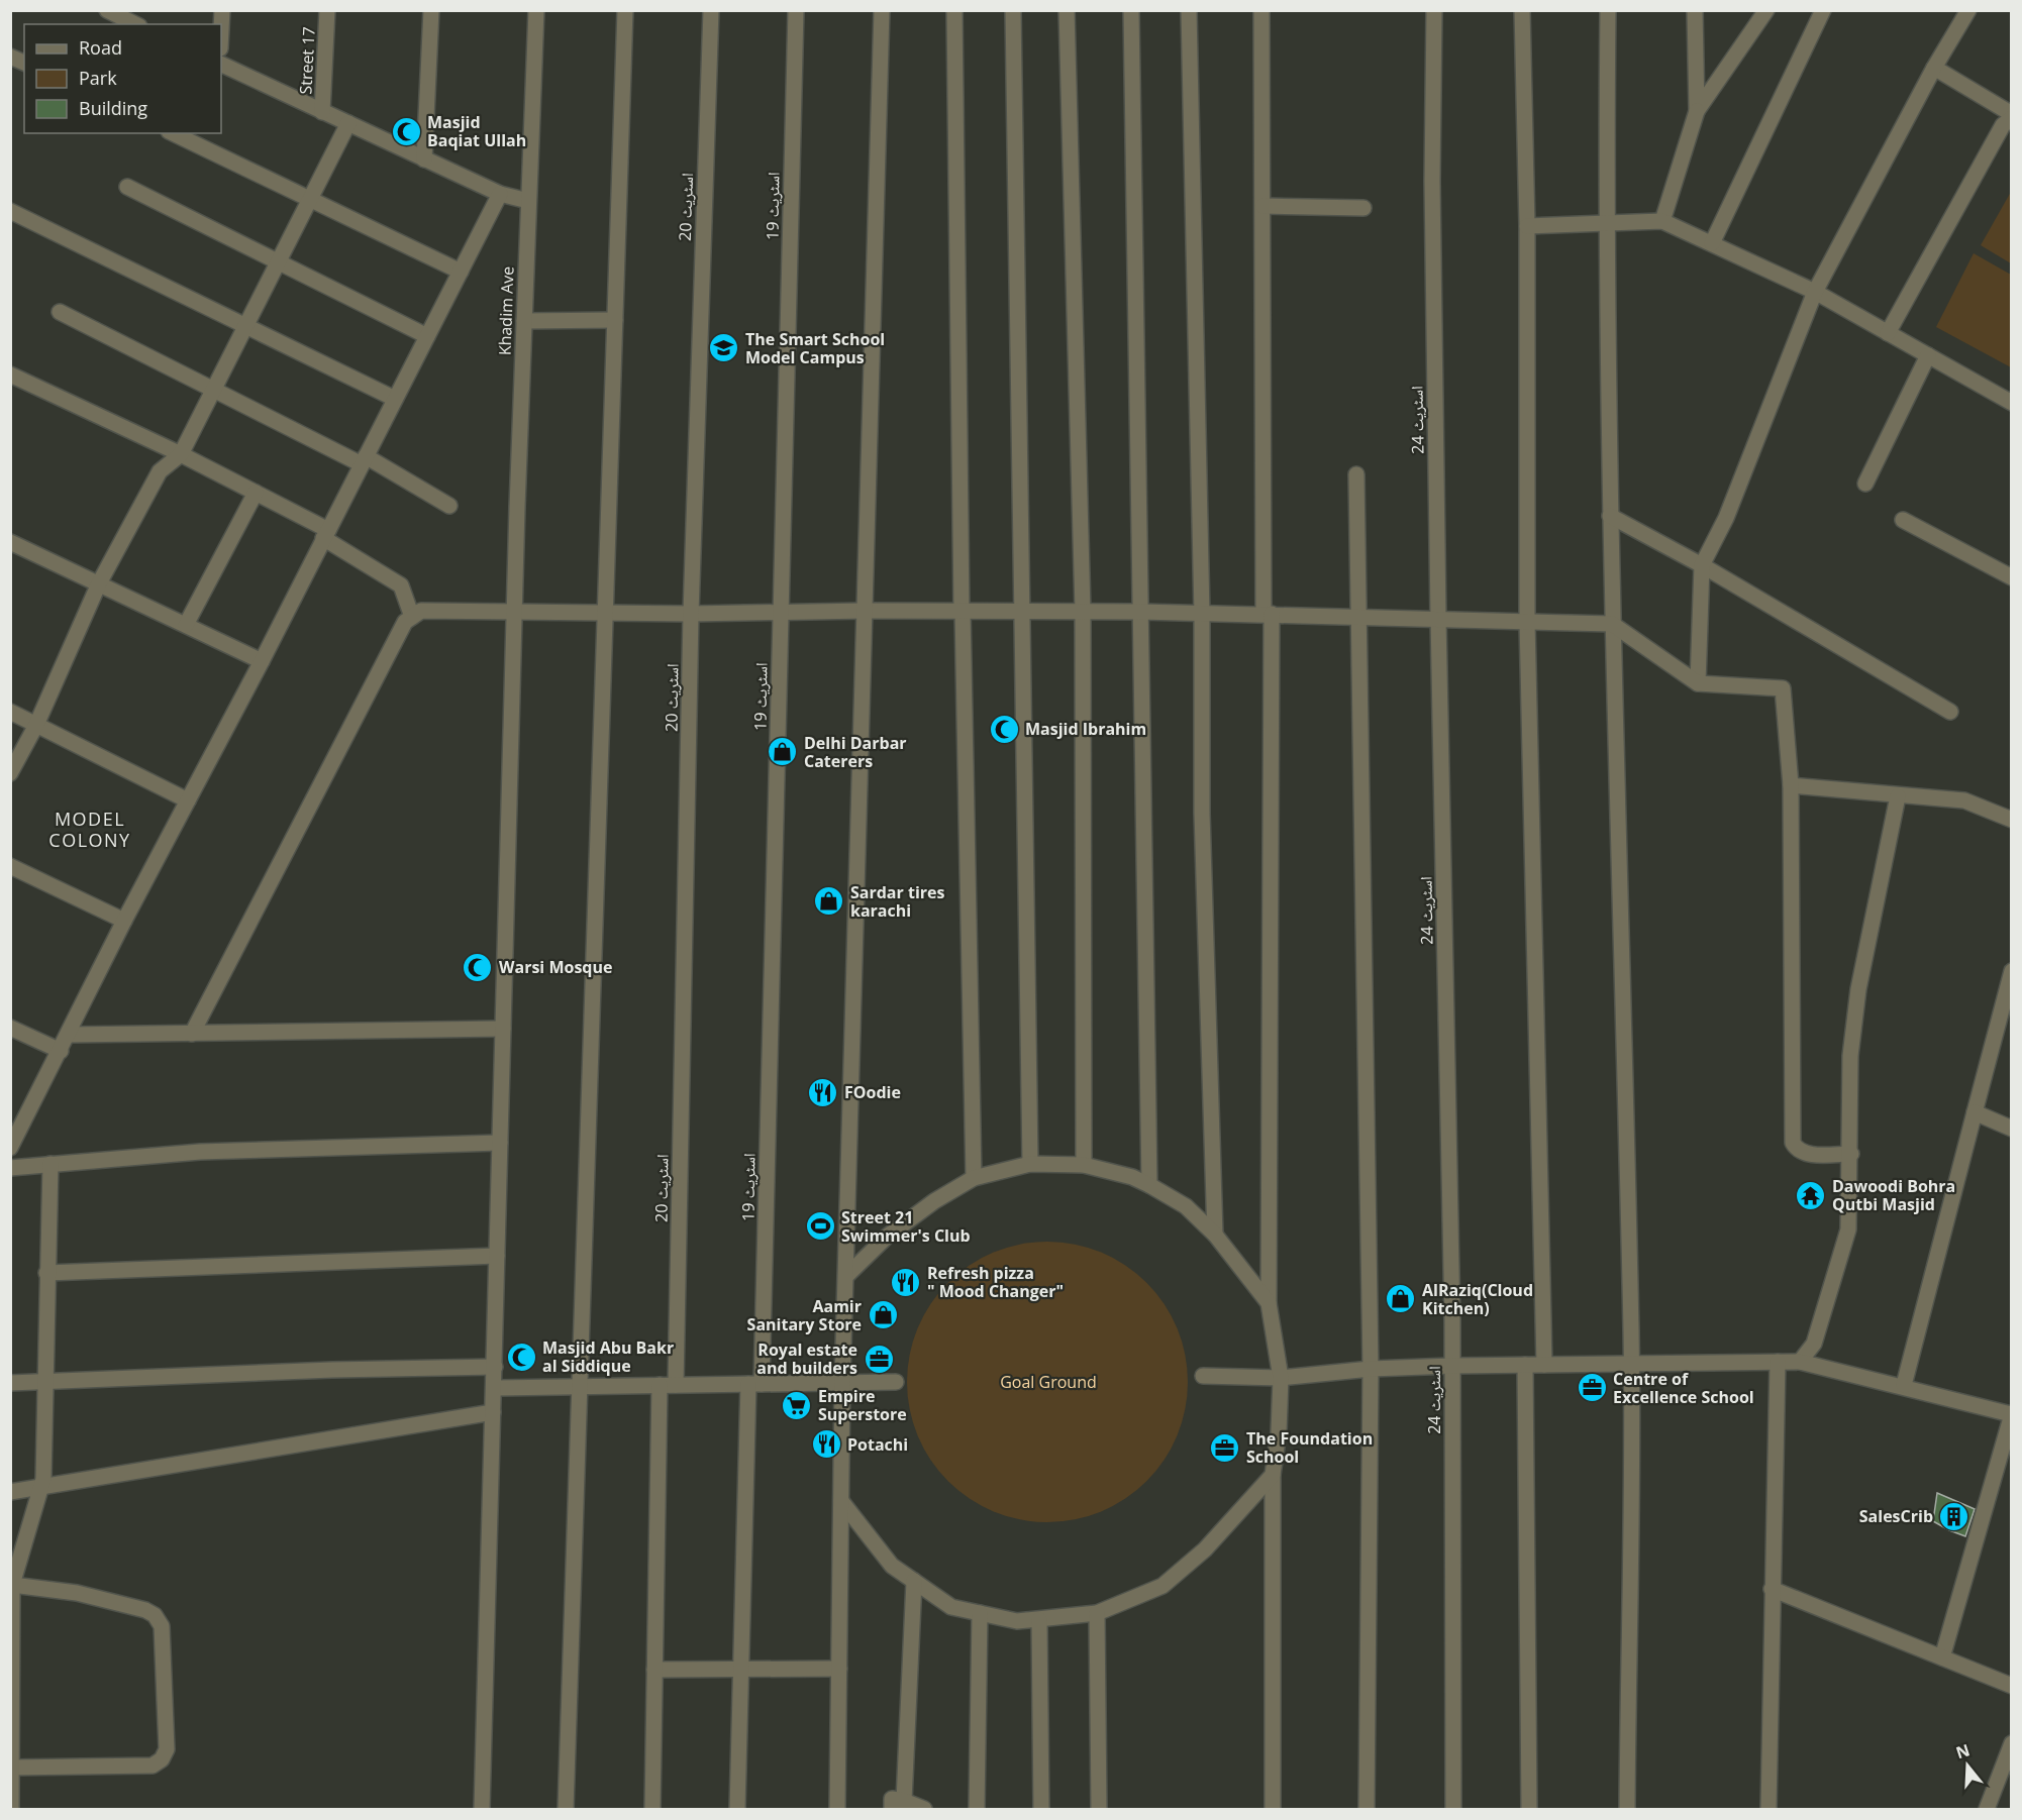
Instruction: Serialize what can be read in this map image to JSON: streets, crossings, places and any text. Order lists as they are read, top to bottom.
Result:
{
  "streets": {
    "street": [
      "Street 17",
      "اسٹریٹ 19",
      "اسٹریٹ 20",
      "Khadim Ave",
      "اسٹریٹ 24"
    ]
  },
  "districts": ["MODEL COLONY"],
  "parks": ["Goal Ground"],
  "places": {
    "mosque": [
      "Masjid Baqiat Ullah",
      "Masjid Ibrahim",
      "Warsi Mosque",
      "Masjid Abu Bakr al Siddique"
    ],
    "school or university": ["The Smart School Model Campus"],
    "shop": [
      "Delhi Darbar Caterers",
      "Sardar tires karachi",
      "AlRaziq(Cloud Kitchen)",
      "Aamir Sanitary Store"
    ],
    "restaurant": ["FOodie", "Refresh pizza \" Mood Changer\"", "Potachi"],
    "temple": ["Dawoodi Bohra Qutbi Masjid"],
    "sports": ["Street 21 Swimmer's Club"],
    "office": ["Royal estate and builders", "Centre of Excellence School", "The Foundation School"],
    "supermarket": ["Empire Superstore"],
    "building": ["SalesCrib"]
  },
  "legend": ["Road", "Park", "Building"],
  "north": "top"
}
